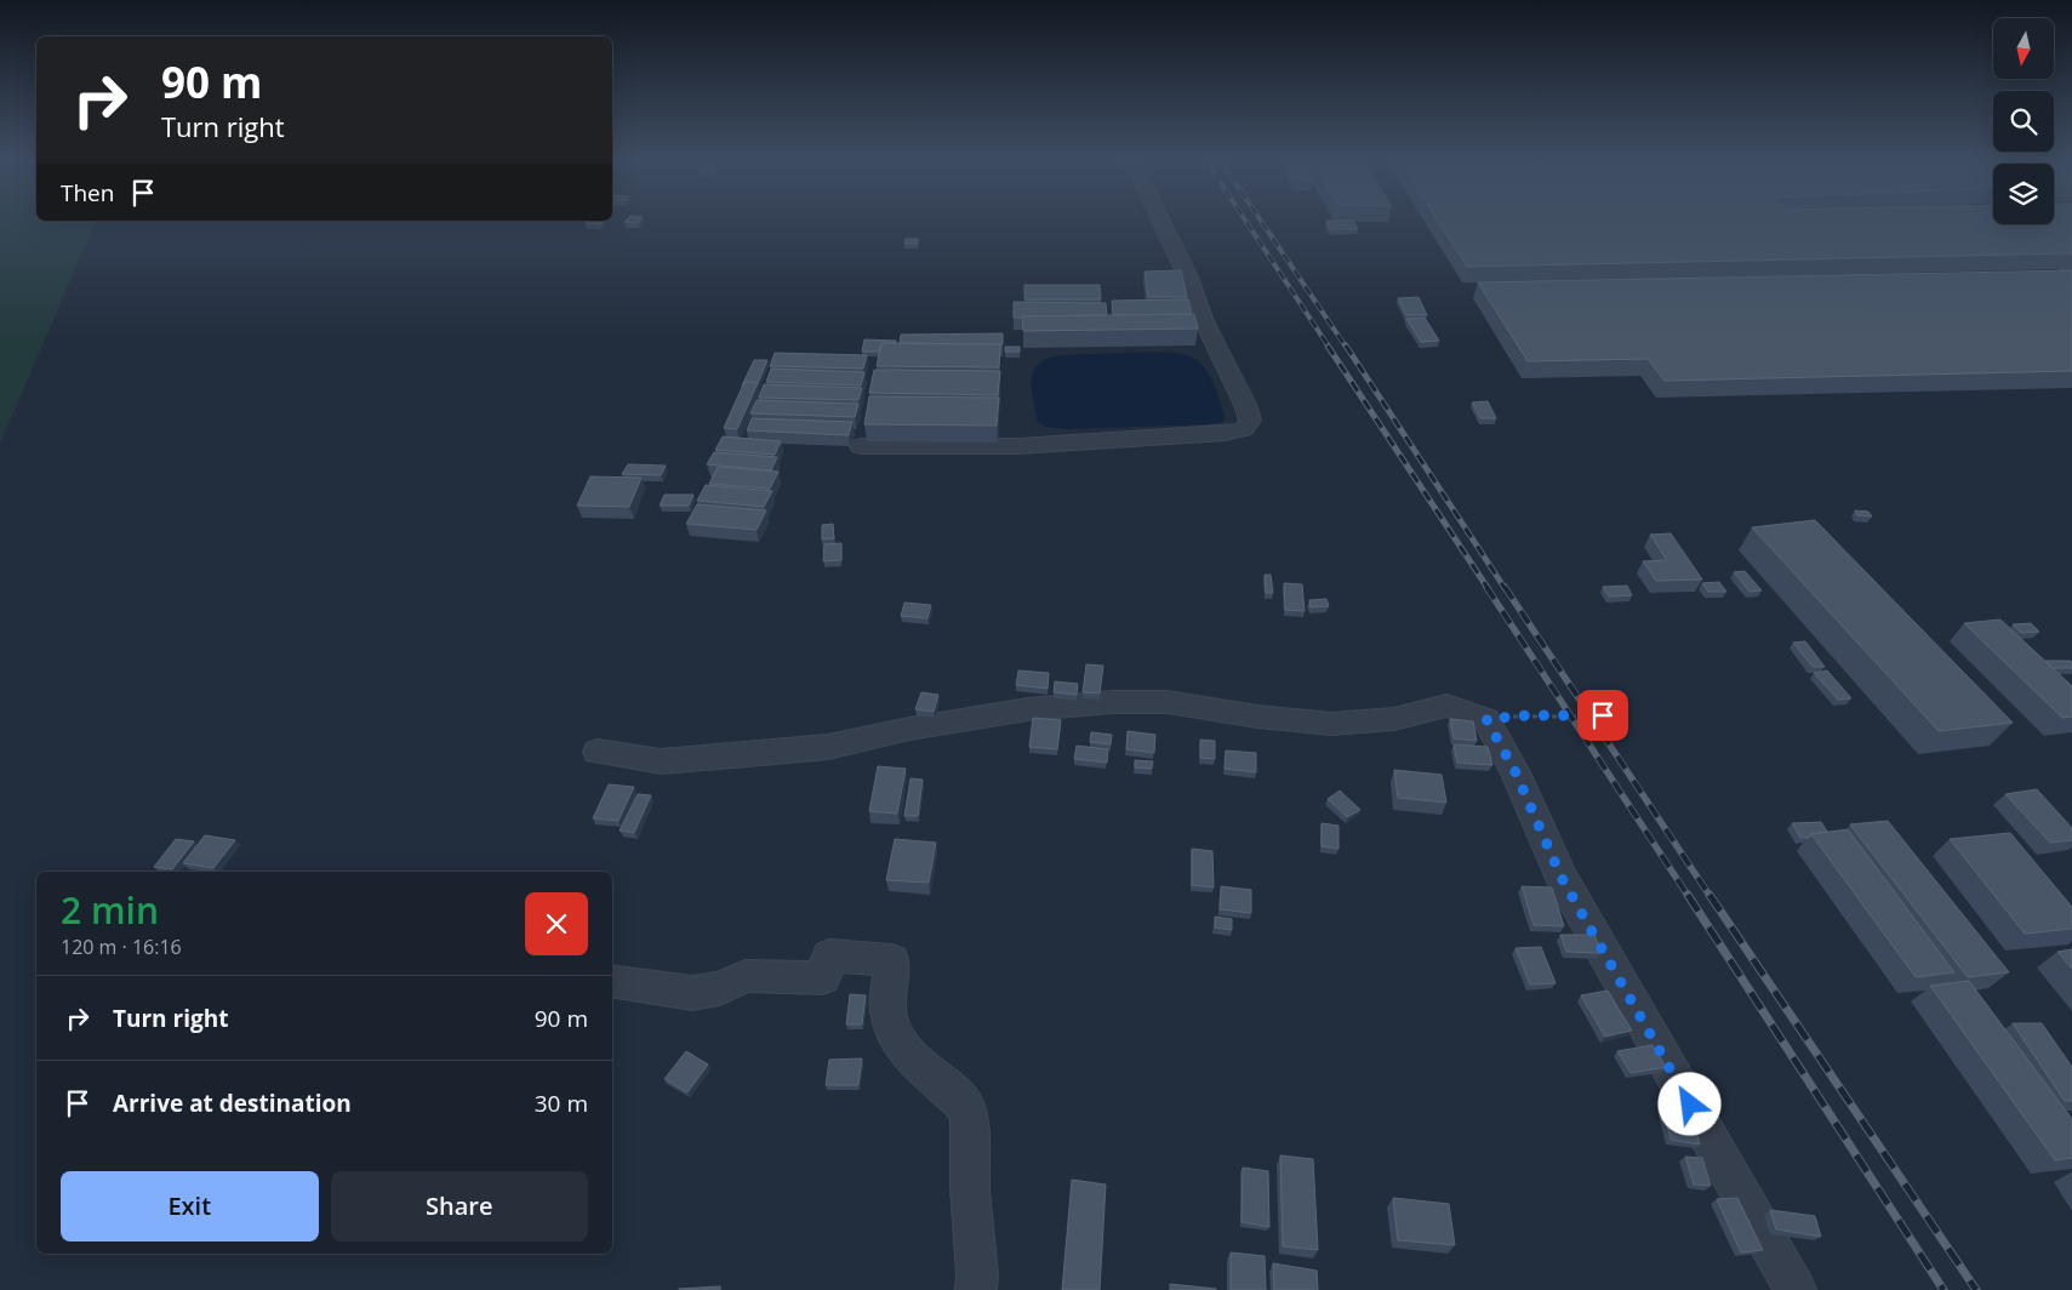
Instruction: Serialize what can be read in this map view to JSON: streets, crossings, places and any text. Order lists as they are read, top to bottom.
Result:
{
  "north": "bottom",
  "page": {
    "turn": ["90 m", "Turn right"],
    "then": "Then",
    "heading": ["2 min", "120 m · 16:16"],
    "list": [
      {
        "name": "Turn right",
        "value": "90 m"
      },
      {
        "name": "Arrive at destination",
        "value": "30 m"
      }
    ],
    "buttons": ["Exit", "Share"]
  }
}
